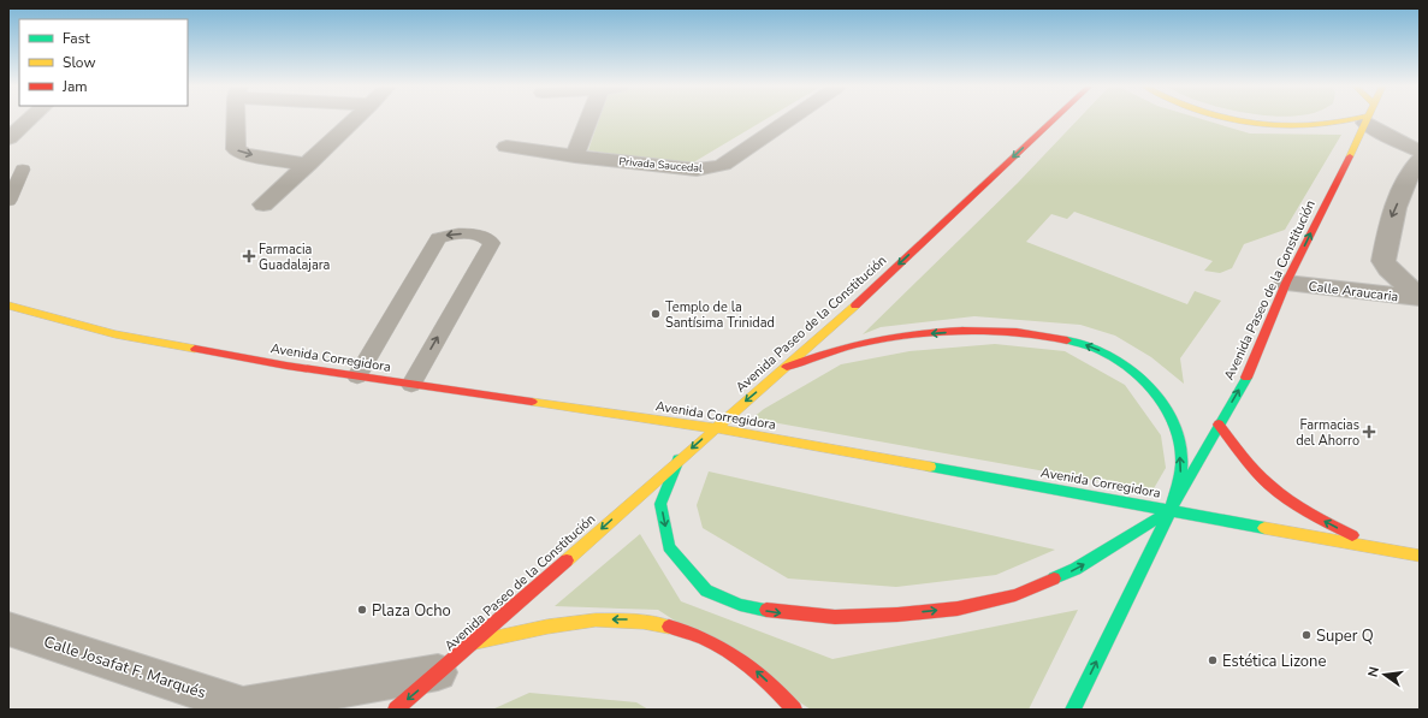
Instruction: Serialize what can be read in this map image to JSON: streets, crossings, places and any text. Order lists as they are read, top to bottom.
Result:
{
  "streets": {
    "street": [
      "Privada Saucedal",
      "Avenida Paseo de la Constitución",
      "Calle Araucaria",
      "Avenida Corregidora",
      "Calle Josafat F. Marqués"
    ]
  },
  "crossings": [
    ["Avenida Paseo de la Constitución", "Calle Araucaria"],
    ["Avenida Paseo de la Constitución", "Avenida Corregidora"],
    ["Avenida Paseo de la Constitución", "Calle Josafat F. Marqués"]
  ],
  "places": {
    "health": ["Farmacia Guadalajara", "Farmacias del Ahorro"],
    "other": [
      "Templo de la Santísima Trinidad",
      "Plaza Ocho",
      "Super Q",
      "Estética Lizone"
    ]
  },
  "legend": ["Fast", "Slow", "Jam"],
  "north": "left"
}
